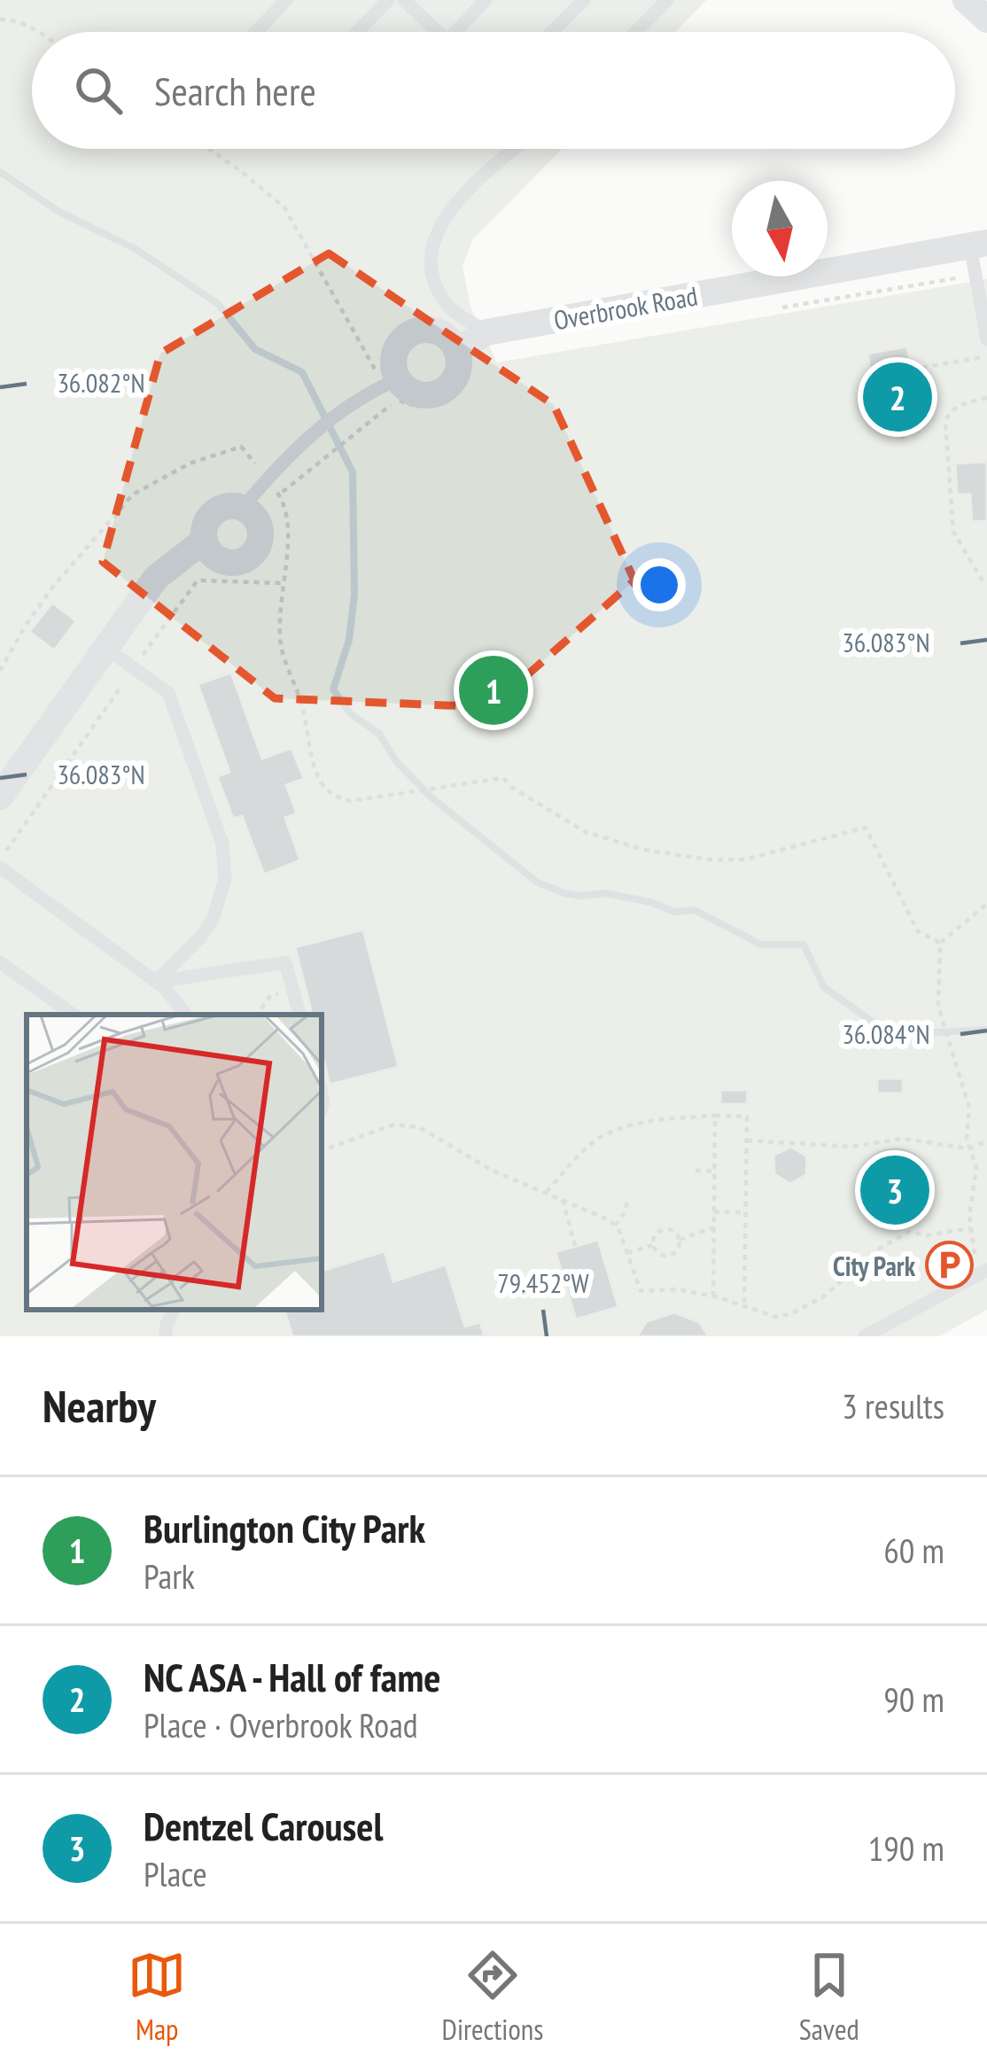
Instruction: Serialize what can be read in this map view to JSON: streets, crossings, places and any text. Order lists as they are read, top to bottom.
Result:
{
  "streets": {
    "street": ["Overbrook Road"]
  },
  "places": {
    "parking": ["City Park"]
  },
  "north": "bottom",
  "page": {
    "search": "Search here",
    "pins": ["2", "1", "3"],
    "heading": ["Nearby", "3 results"],
    "list": [
      {
        "mark": "1",
        "name": "Burlington City Park",
        "note": "Park",
        "value": "60 m"
      },
      {
        "mark": "2",
        "name": "NC ASA - Hall of fame",
        "note": "Place · Overbrook Road",
        "value": "90 m"
      },
      {
        "mark": "3",
        "name": "Dentzel Carousel",
        "note": "Place",
        "value": "190 m"
      }
    ],
    "nav": ["Map", "Directions", "Saved"]
  },
  "coordinates": [
    "36.082°N",
    "36.083°N",
    "36.084°N",
    "79.452°W"
  ]
}
